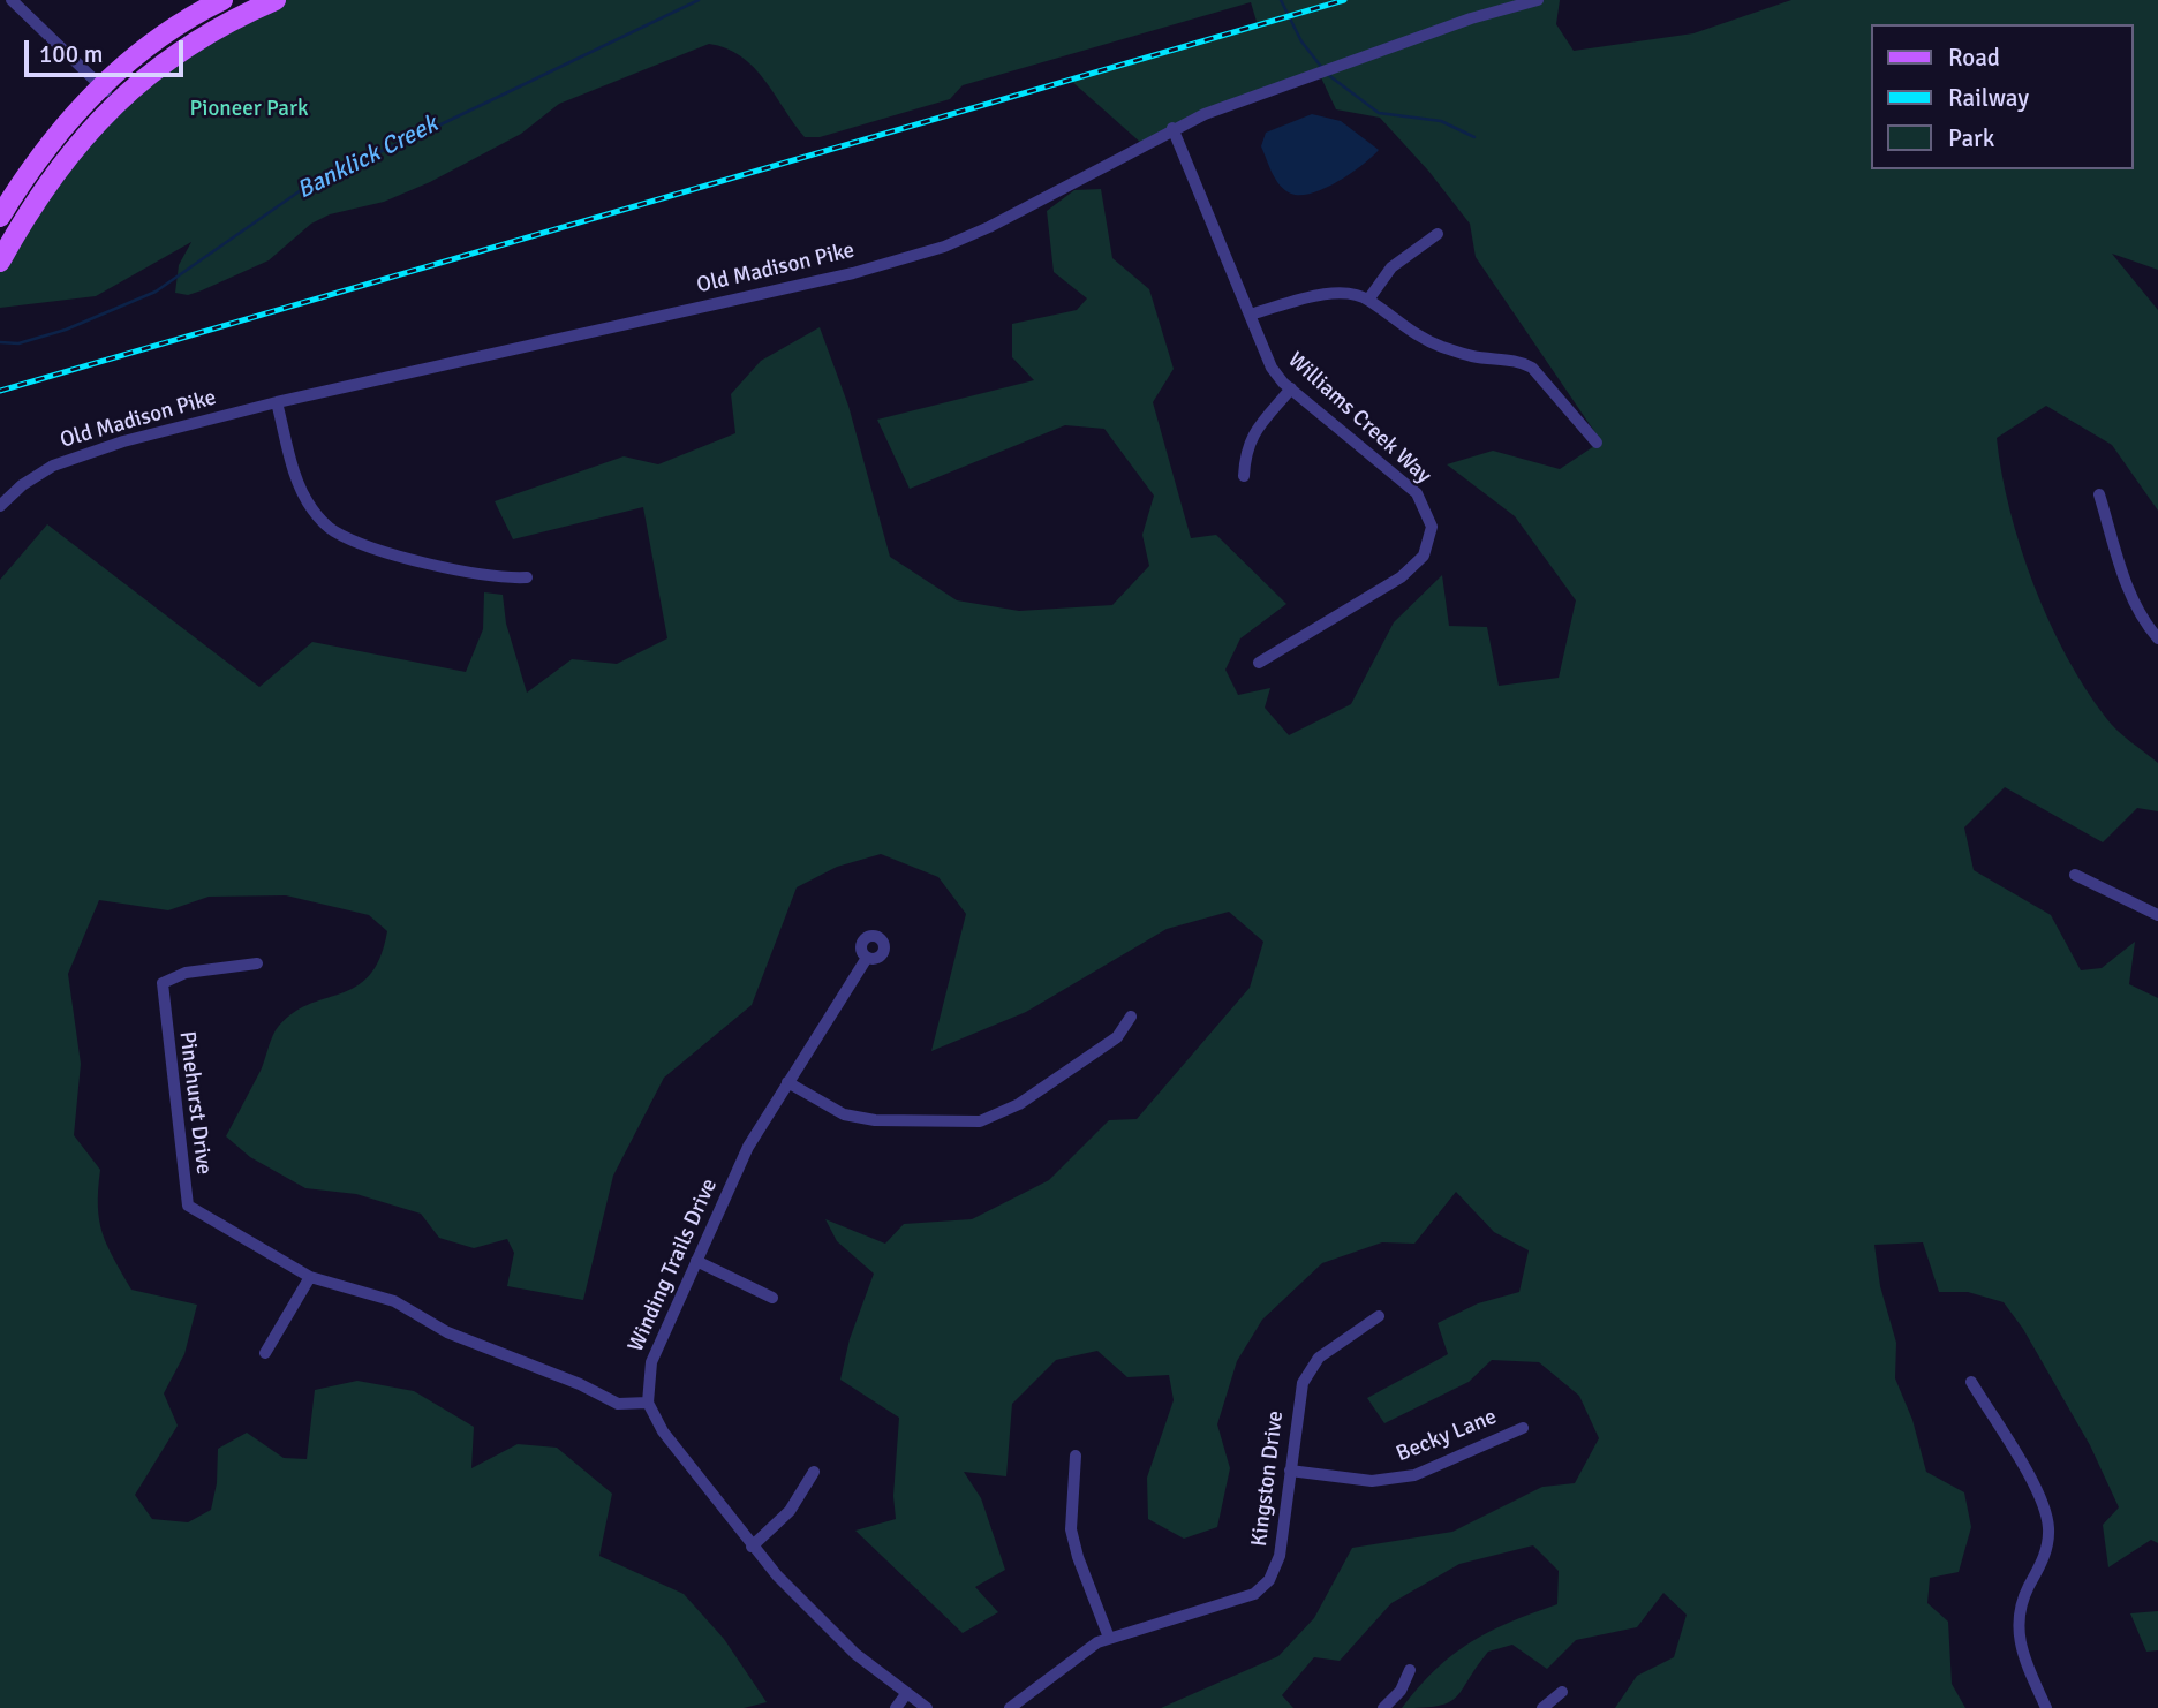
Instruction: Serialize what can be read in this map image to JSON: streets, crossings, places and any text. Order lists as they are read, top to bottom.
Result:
{
  "streets": {
    "street": [
      "Old Madison Pike",
      "Williams Creek Way",
      "Pinehurst Drive",
      "Winding Trails Drive",
      "Becky Lane",
      "Kingston Drive"
    ]
  },
  "crossings": [
    ["Old Madison Pike", "Williams Creek Way"],
    ["Pinehurst Drive", "Winding Trails Drive"],
    ["Becky Lane", "Kingston Drive"]
  ],
  "water": ["Banklick Creek"],
  "parks": ["Pioneer Park"],
  "legend": ["Road", "Railway", "Park"],
  "scale_bar": "100 m"
}
